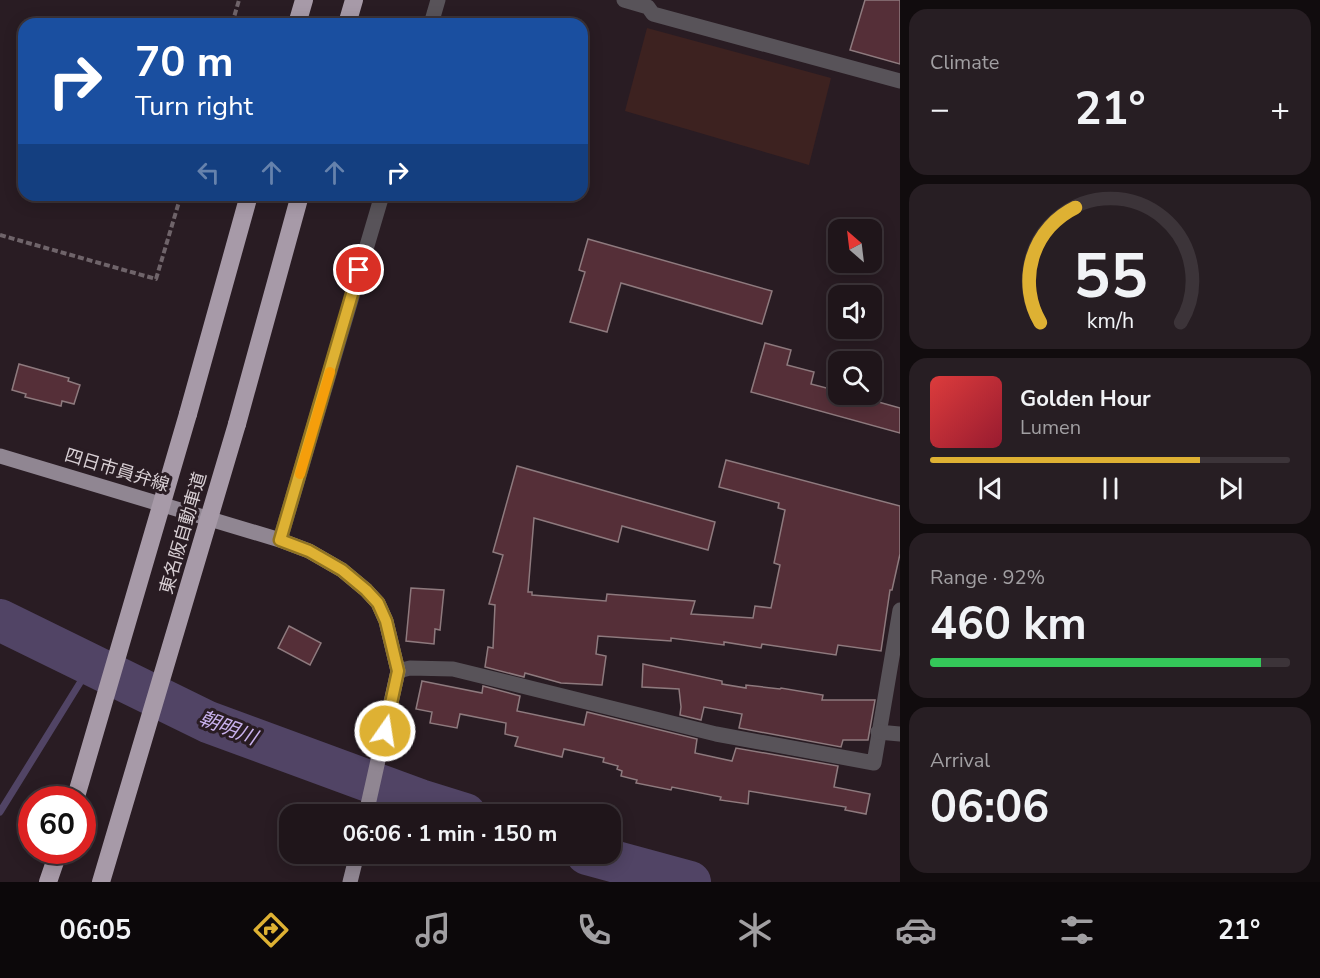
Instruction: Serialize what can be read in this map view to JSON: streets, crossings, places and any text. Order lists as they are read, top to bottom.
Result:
{
  "streets": {
    "highway": ["東名阪自動車道"],
    "main road": ["四日市員弁線"]
  },
  "water": ["朝明川"],
  "north": "top left",
  "page": {
    "tile": [
      "Climate",
      ["Range · 92%", "460 km"],
      ["Arrival", "06:06"]
    ],
    "turn": ["70 m", "Turn right"],
    "heat": ["−", "21°", "+"],
    "song": ["Golden Hour", "Lumen"],
    "limit": "60",
    "trip": "06:06 · 1 min · 150 m",
    "tabs": ["06:05", "21°"],
    "gauge": ["55", "km/h"]
  }
}
